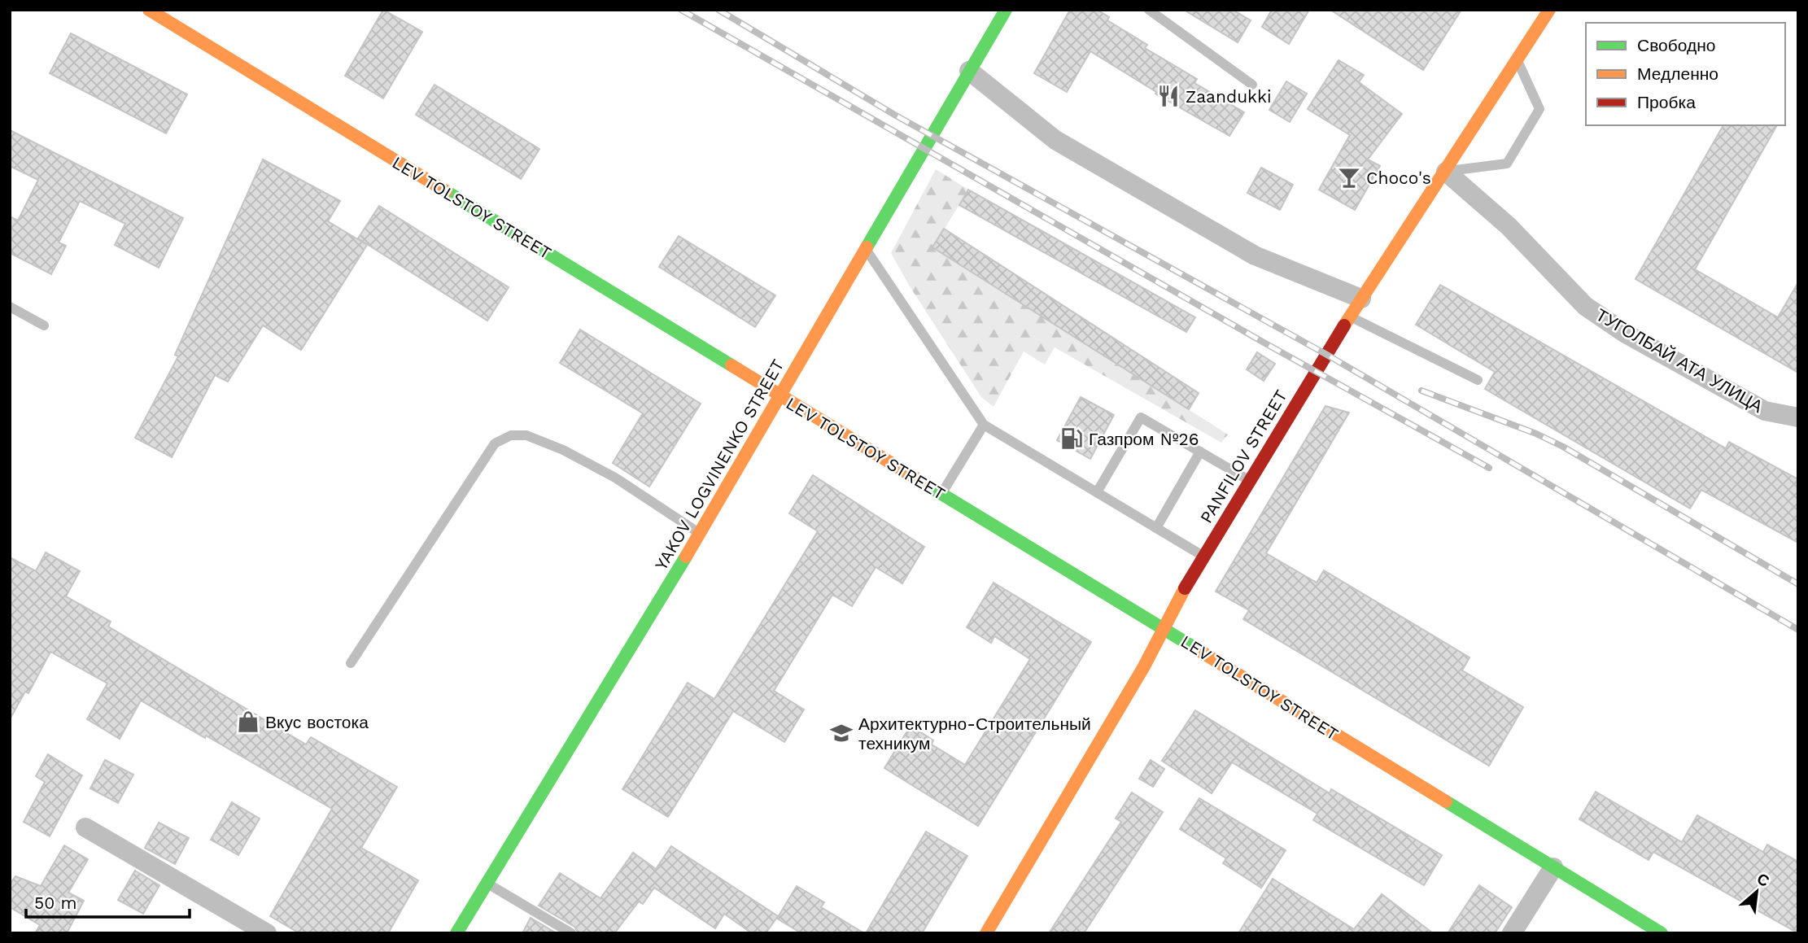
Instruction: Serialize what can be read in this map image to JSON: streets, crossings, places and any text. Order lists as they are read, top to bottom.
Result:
{
  "streets": {
    "street": [
      "LEV TOLSTOY STREET",
      "ТУГОЛБАЙ АТА УЛИЦА",
      "PANFILOV STREET",
      "YAKOV LOGVINENKO STREET"
    ]
  },
  "crossings": [
    ["LEV TOLSTOY STREET", "PANFILOV STREET"],
    ["LEV TOLSTOY STREET", "YAKOV LOGVINENKO STREET"],
    ["ТУГОЛБАЙ АТА УЛИЦА", "PANFILOV STREET"]
  ],
  "places": {
    "restaurant": ["Zaandukki"],
    "bar": ["Choco's"],
    "fuel station": ["Газпром №26"],
    "shop": ["Вкус востока"],
    "school or university": ["Архитектурно-Строительный техникум"]
  },
  "legend": ["Свободно", "Медленно", "Пробка"],
  "scale_bar": "50 m",
  "north": "top right"
}
